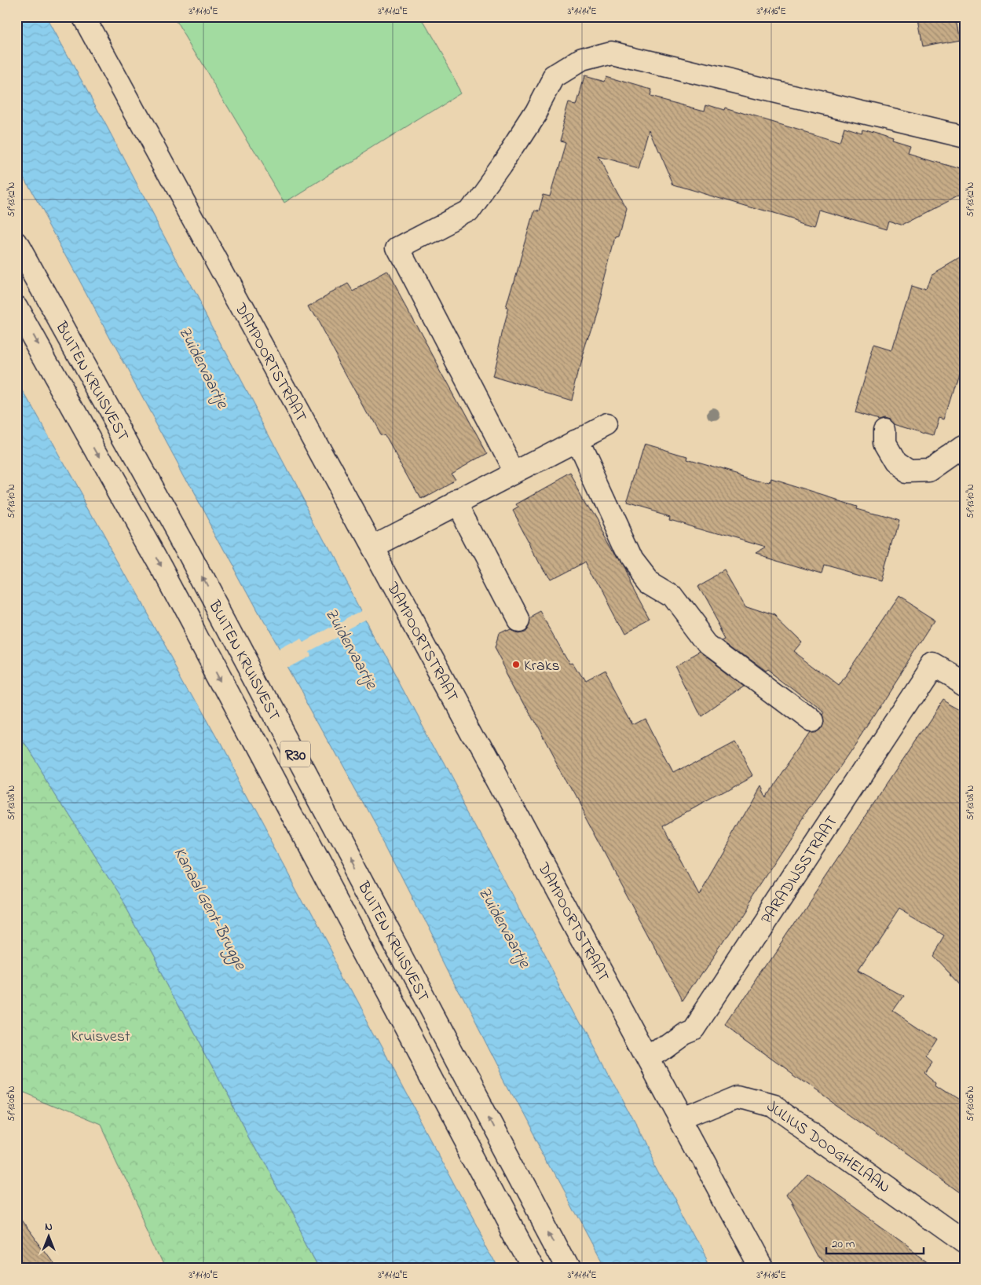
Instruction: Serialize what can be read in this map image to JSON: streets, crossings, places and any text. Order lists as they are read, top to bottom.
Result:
{
  "streets": {
    "street": [
      "DAMPOORTSTRAAT",
      "BUITEN KRUISVEST",
      "R30",
      "PARADIJSSTRAAT",
      "JULIUS DOOGHELAAN"
    ]
  },
  "crossings": [
    ["DAMPOORTSTRAAT", "PARADIJSSTRAAT"],
    ["DAMPOORTSTRAAT", "JULIUS DOOGHELAAN"]
  ],
  "water": ["Zuidervaartje", "Kanaal Gent-Brugge"],
  "parks": ["Kruisvest"],
  "places": ["Kraks"],
  "scale_bar": "20 m",
  "north": "top",
  "coordinates": [
    "3°14'10\"E",
    "3°14'12\"E",
    "3°14'14\"E",
    "3°14'16\"E",
    "51°13'12\"N",
    "51°13'10\"N",
    "51°13'08\"N",
    "51°13'06\"N"
  ]
}
